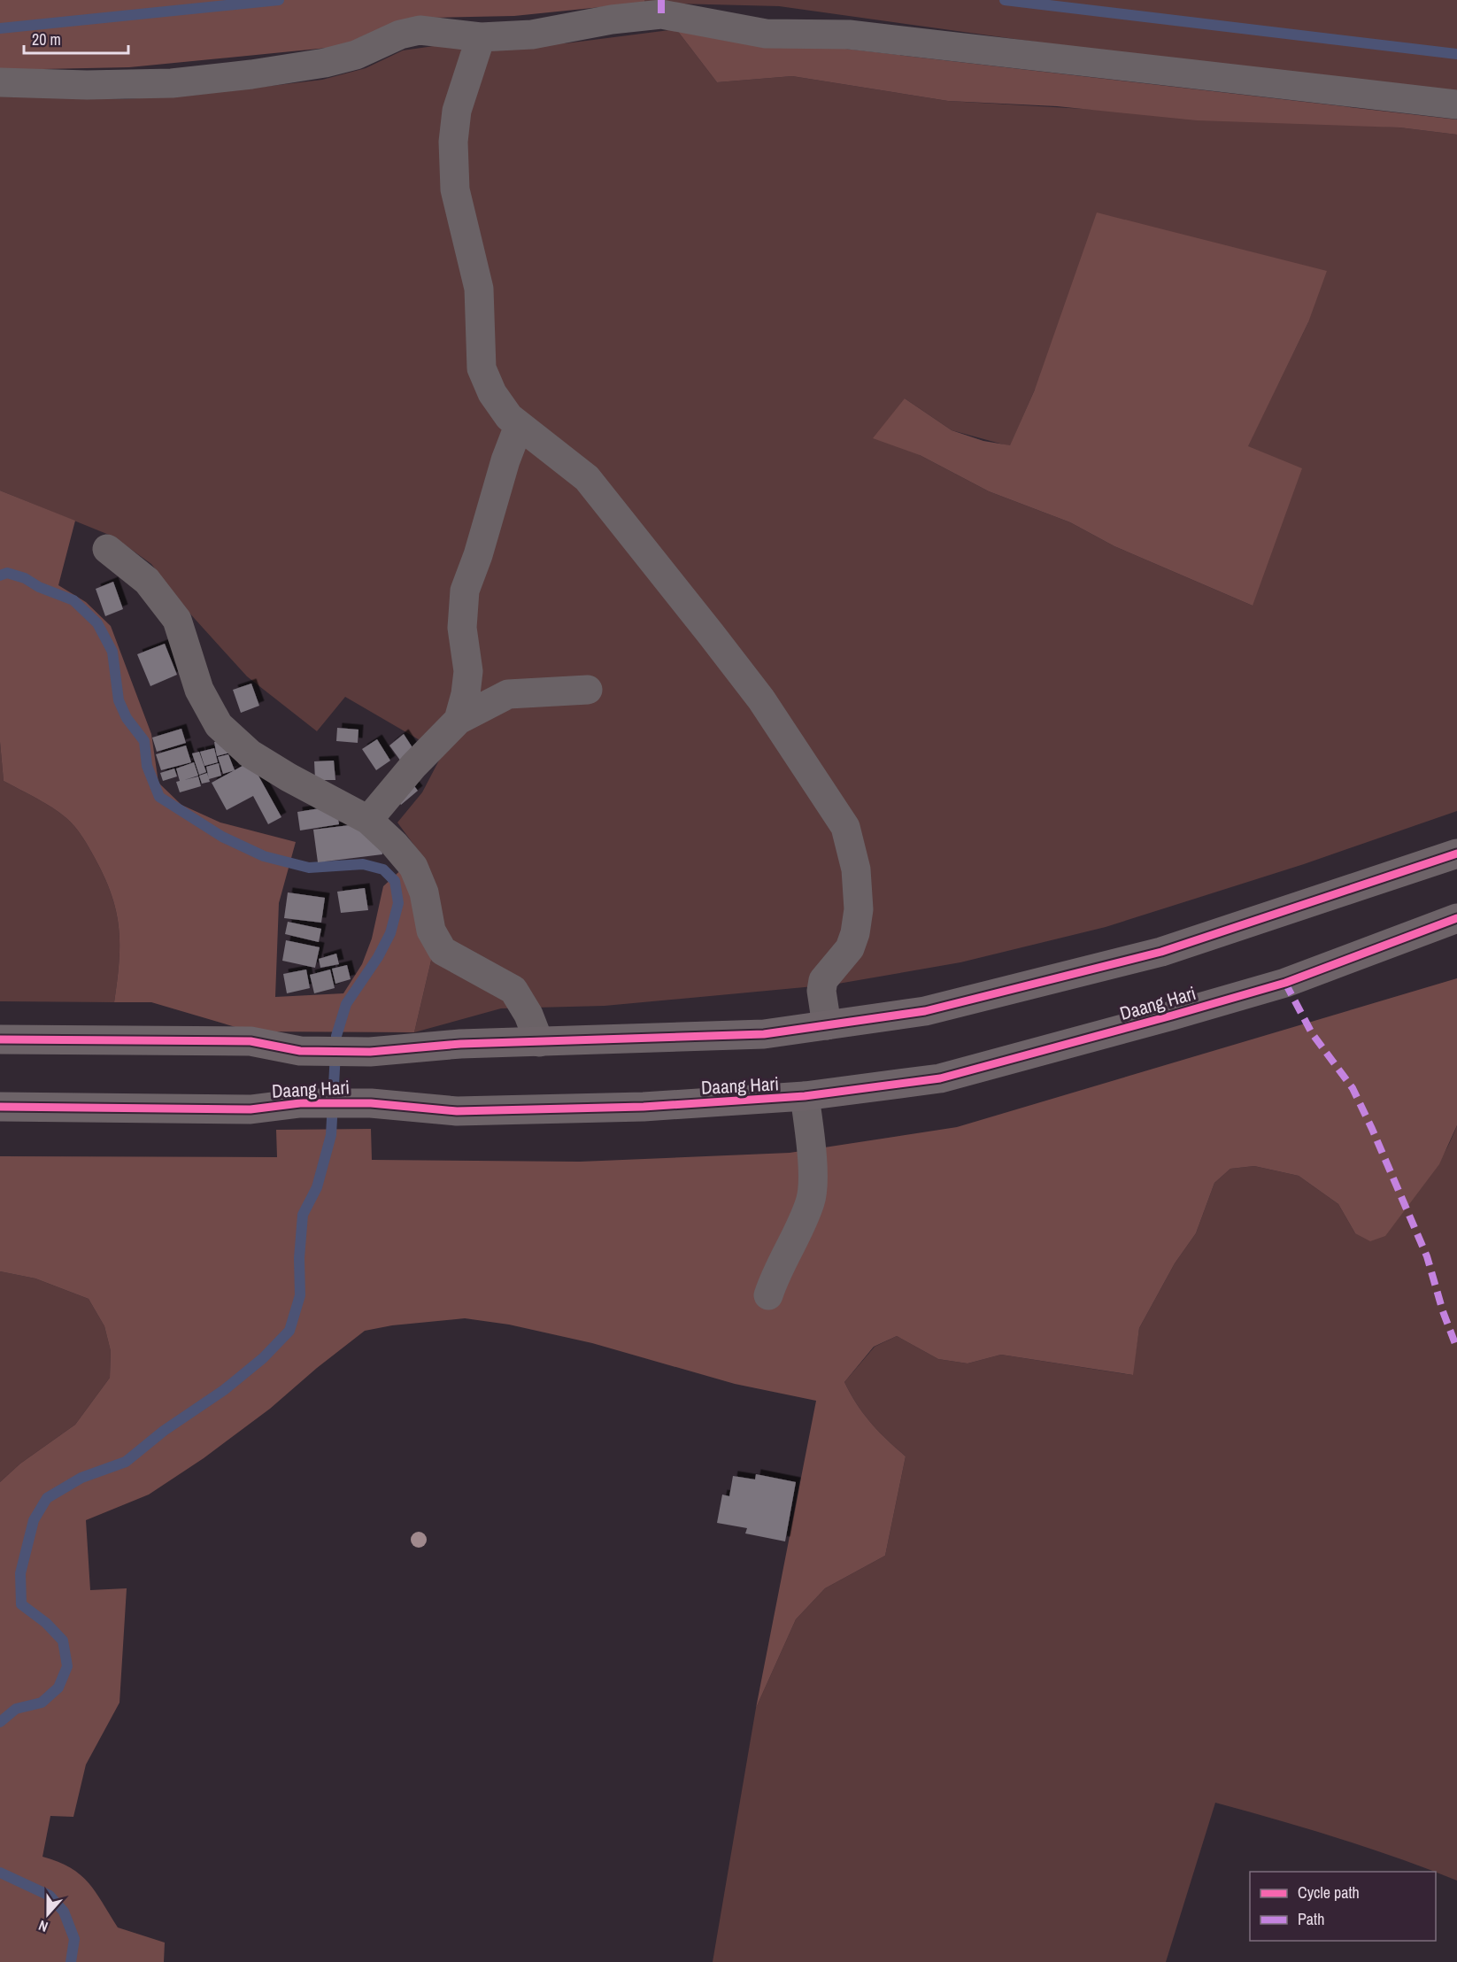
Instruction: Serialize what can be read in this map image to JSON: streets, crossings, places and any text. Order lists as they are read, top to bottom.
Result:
{
  "streets": {
    "main road": ["Daang Hari"]
  },
  "legend": ["Cycle path", "Path"],
  "scale_bar": "20 m",
  "north": "bottom"
}
